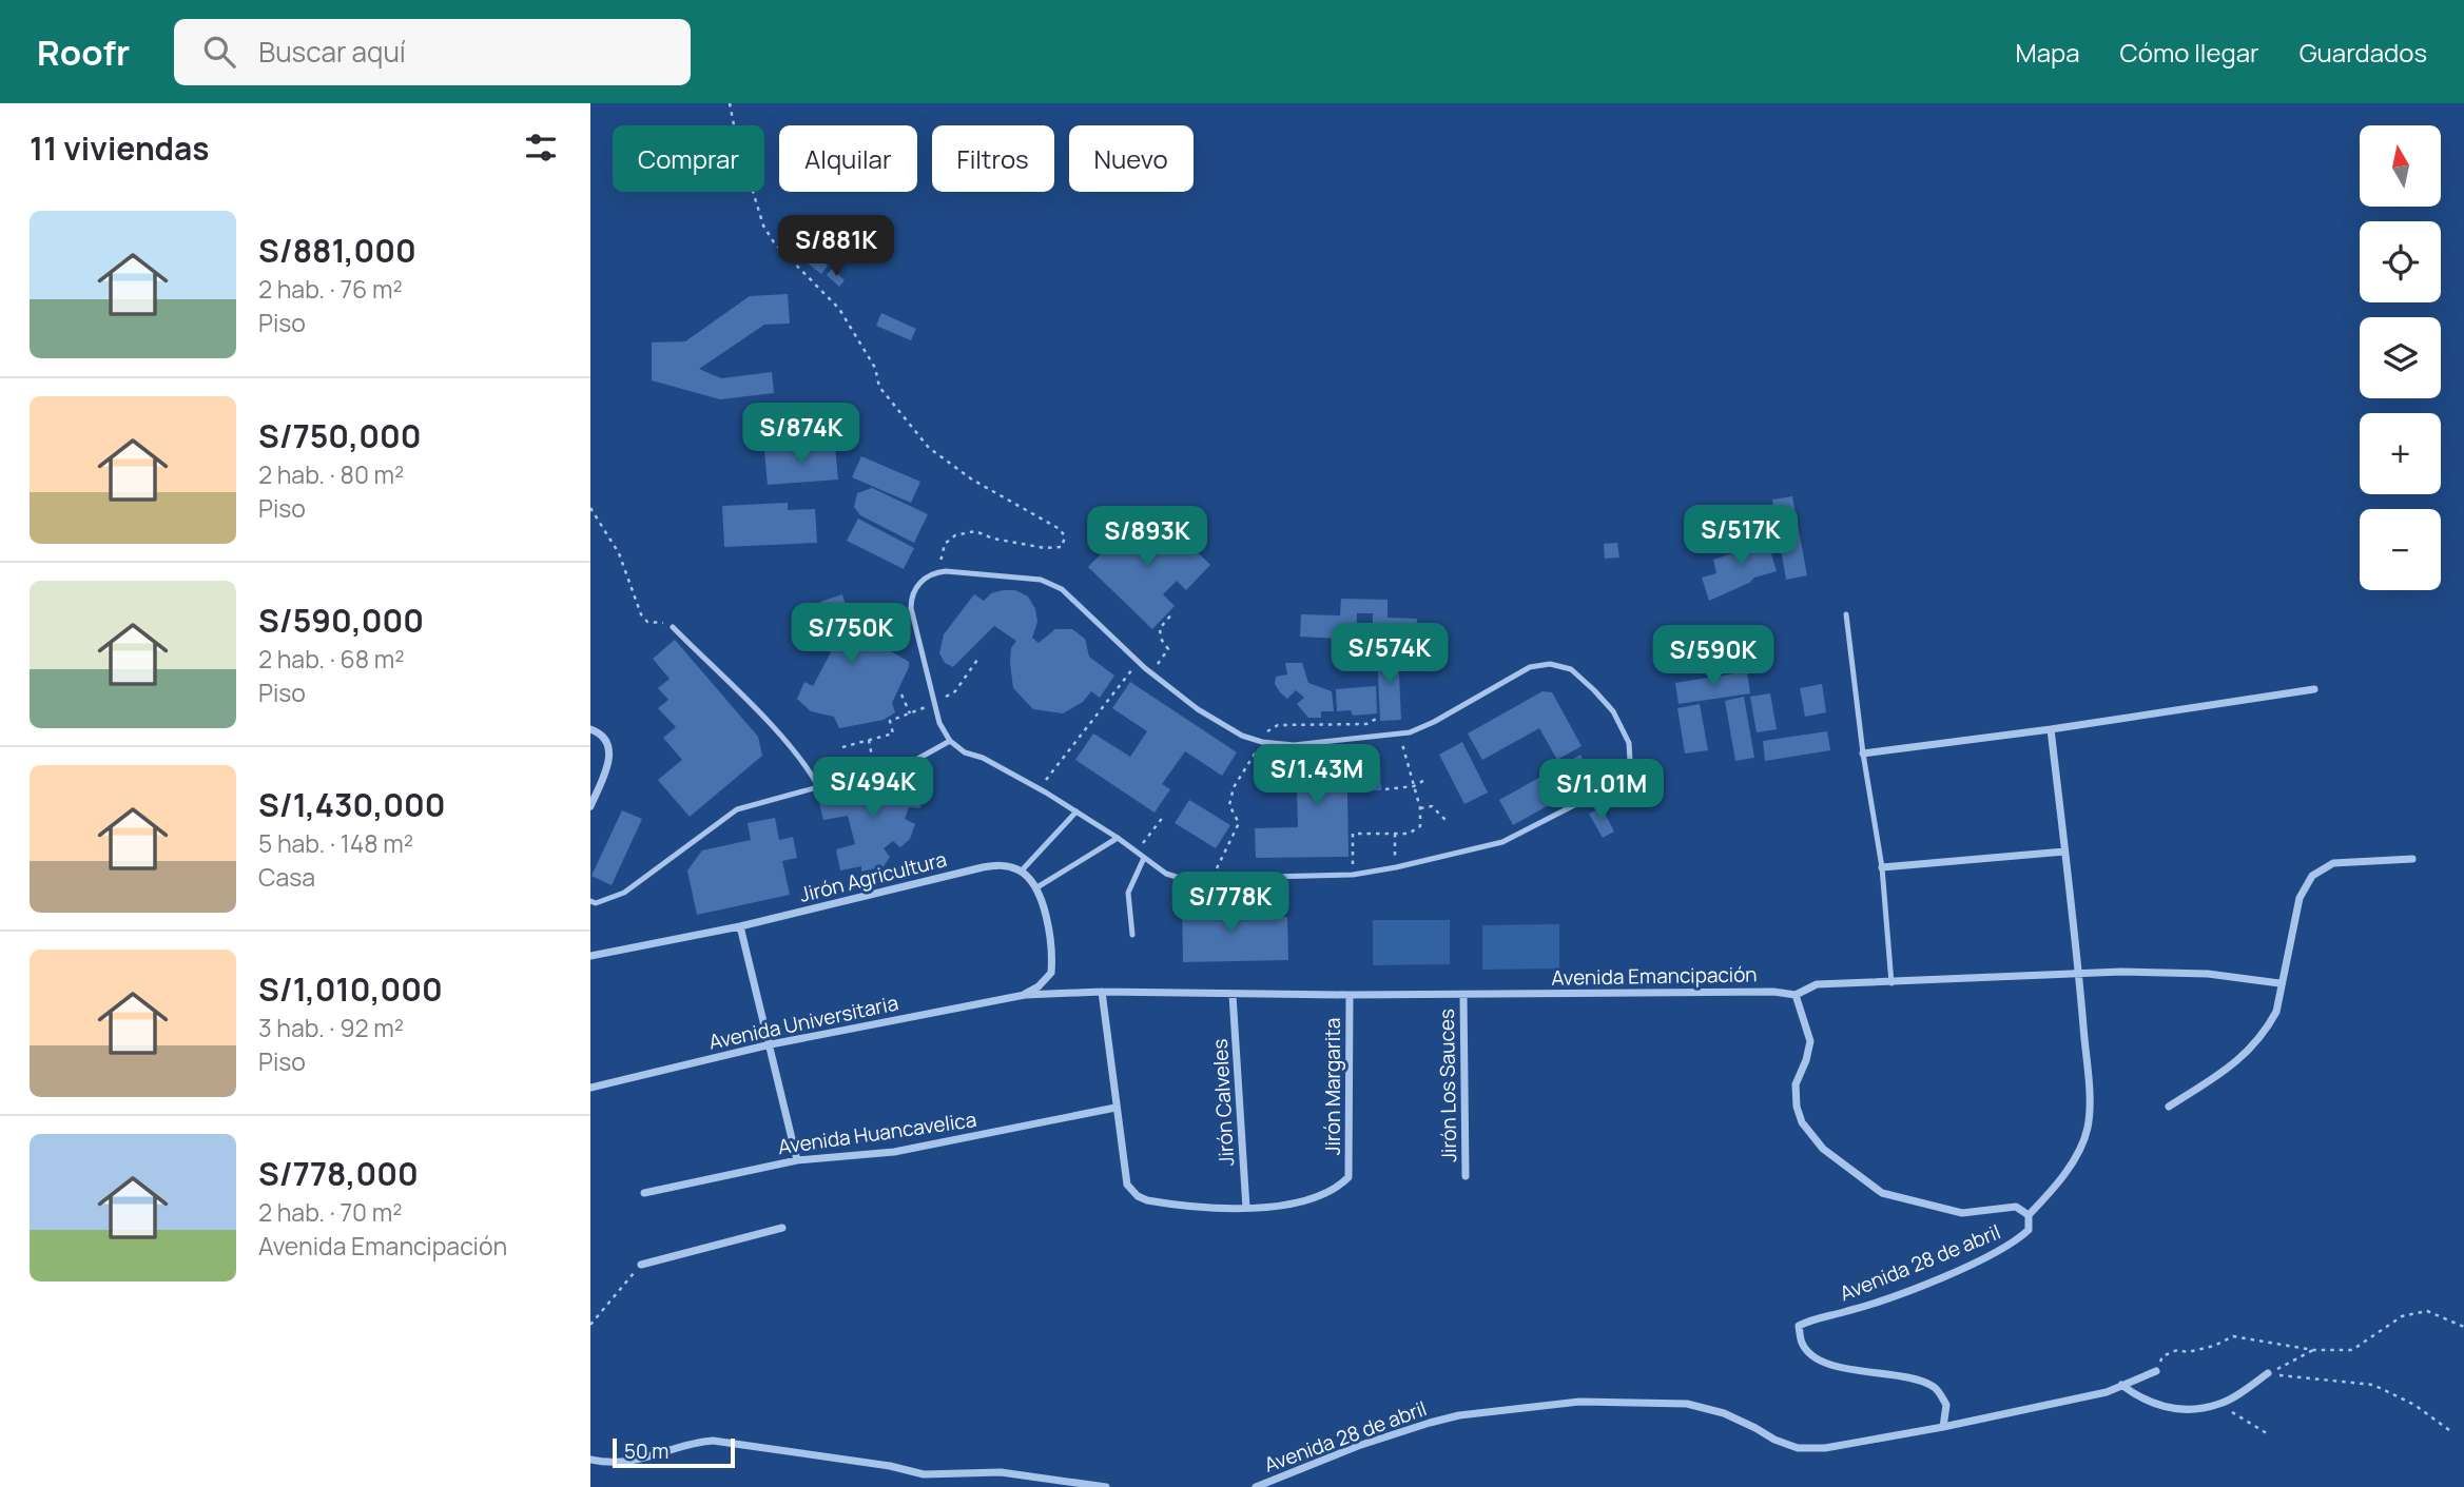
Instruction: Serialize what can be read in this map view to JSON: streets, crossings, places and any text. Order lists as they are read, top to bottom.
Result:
{
  "streets": {
    "street": [
      "Jirón Agricultura",
      "Avenida Emancipación",
      "Avenida Universitaria",
      "Jirón Los Sauces",
      "Jirón Margarita",
      "Jirón Calveles",
      "Avenida Huancavelica",
      "Avenida 28 de abril"
    ]
  },
  "crossings": [
    ["Avenida Emancipación", "Avenida Universitaria"],
    ["Avenida Emancipación", "Jirón Los Sauces"],
    ["Avenida Emancipación", "Jirón Margarita"],
    ["Avenida Emancipación", "Jirón Calveles"],
    ["Avenida Emancipación", "Avenida 28 de abril"],
    ["Jirón Margarita", "Jirón Calveles"]
  ],
  "scale_bar": "50 m",
  "north": "top",
  "page": {
    "header": "Roofr",
    "search": "Buscar aquí",
    "nav": ["Mapa", "Cómo llegar", "Guardados"],
    "heading": "11 viviendas",
    "map_buttons": ["+", "−"],
    "chip": [
      "Comprar",
      "Alquilar",
      "Filtros",
      "Nuevo"
    ],
    "list": [
      {
        "name": "S/881,000",
        "note": "2 hab. · 76 m² · Piso"
      },
      {
        "name": "S/750,000",
        "note": "2 hab. · 80 m² · Piso"
      },
      {
        "name": "S/590,000",
        "note": "2 hab. · 68 m² · Piso"
      },
      {
        "name": "S/1,430,000",
        "note": "5 hab. · 148 m² · Casa"
      },
      {
        "name": "S/1,010,000",
        "note": "3 hab. · 92 m² · Piso"
      },
      {
        "name": "S/778,000",
        "note": "2 hab. · 70 m² · Avenida Emancipación"
      }
    ],
    "price": [
      "S/881K",
      "S/874K",
      "S/517K",
      "S/893K",
      "S/750K",
      "S/574K",
      "S/590K",
      "S/1.43M",
      "S/494K",
      "S/1.01M",
      "S/778K"
    ],
    "scale": "50 m"
  }
}
